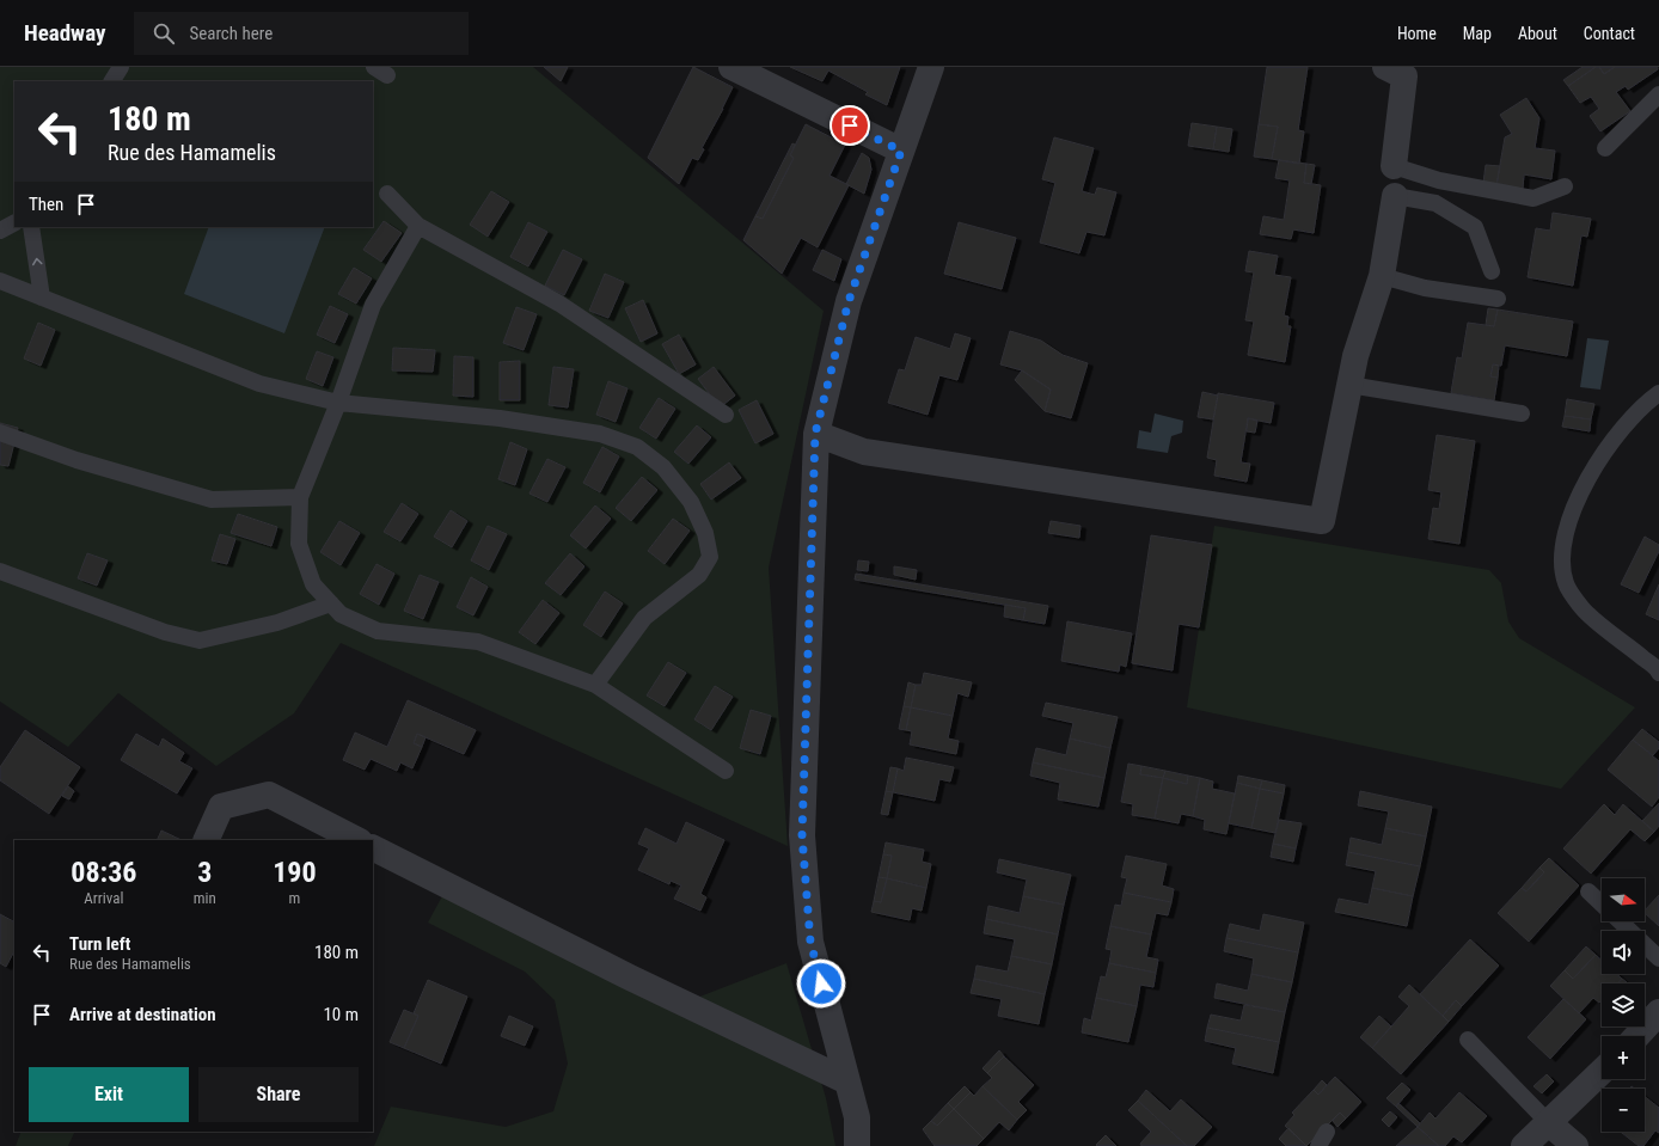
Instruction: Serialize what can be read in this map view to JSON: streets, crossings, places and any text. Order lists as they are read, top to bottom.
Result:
{
  "north": "right",
  "page": {
    "header": "Headway",
    "search": "Search here",
    "nav": [
      "Home",
      "Map",
      "About",
      "Contact"
    ],
    "turn": ["180 m", "Rue des Hamamelis"],
    "then": "Then",
    "eta": [
      "08:36",
      "Arrival",
      "3",
      "min",
      "190",
      "m"
    ],
    "map_buttons": ["+", "−"],
    "list": [
      {
        "name": "Turn left",
        "note": "Rue des Hamamelis",
        "value": "180 m"
      },
      {
        "name": "Arrive at destination",
        "value": "10 m"
      }
    ],
    "buttons": ["Exit", "Share"]
  }
}
